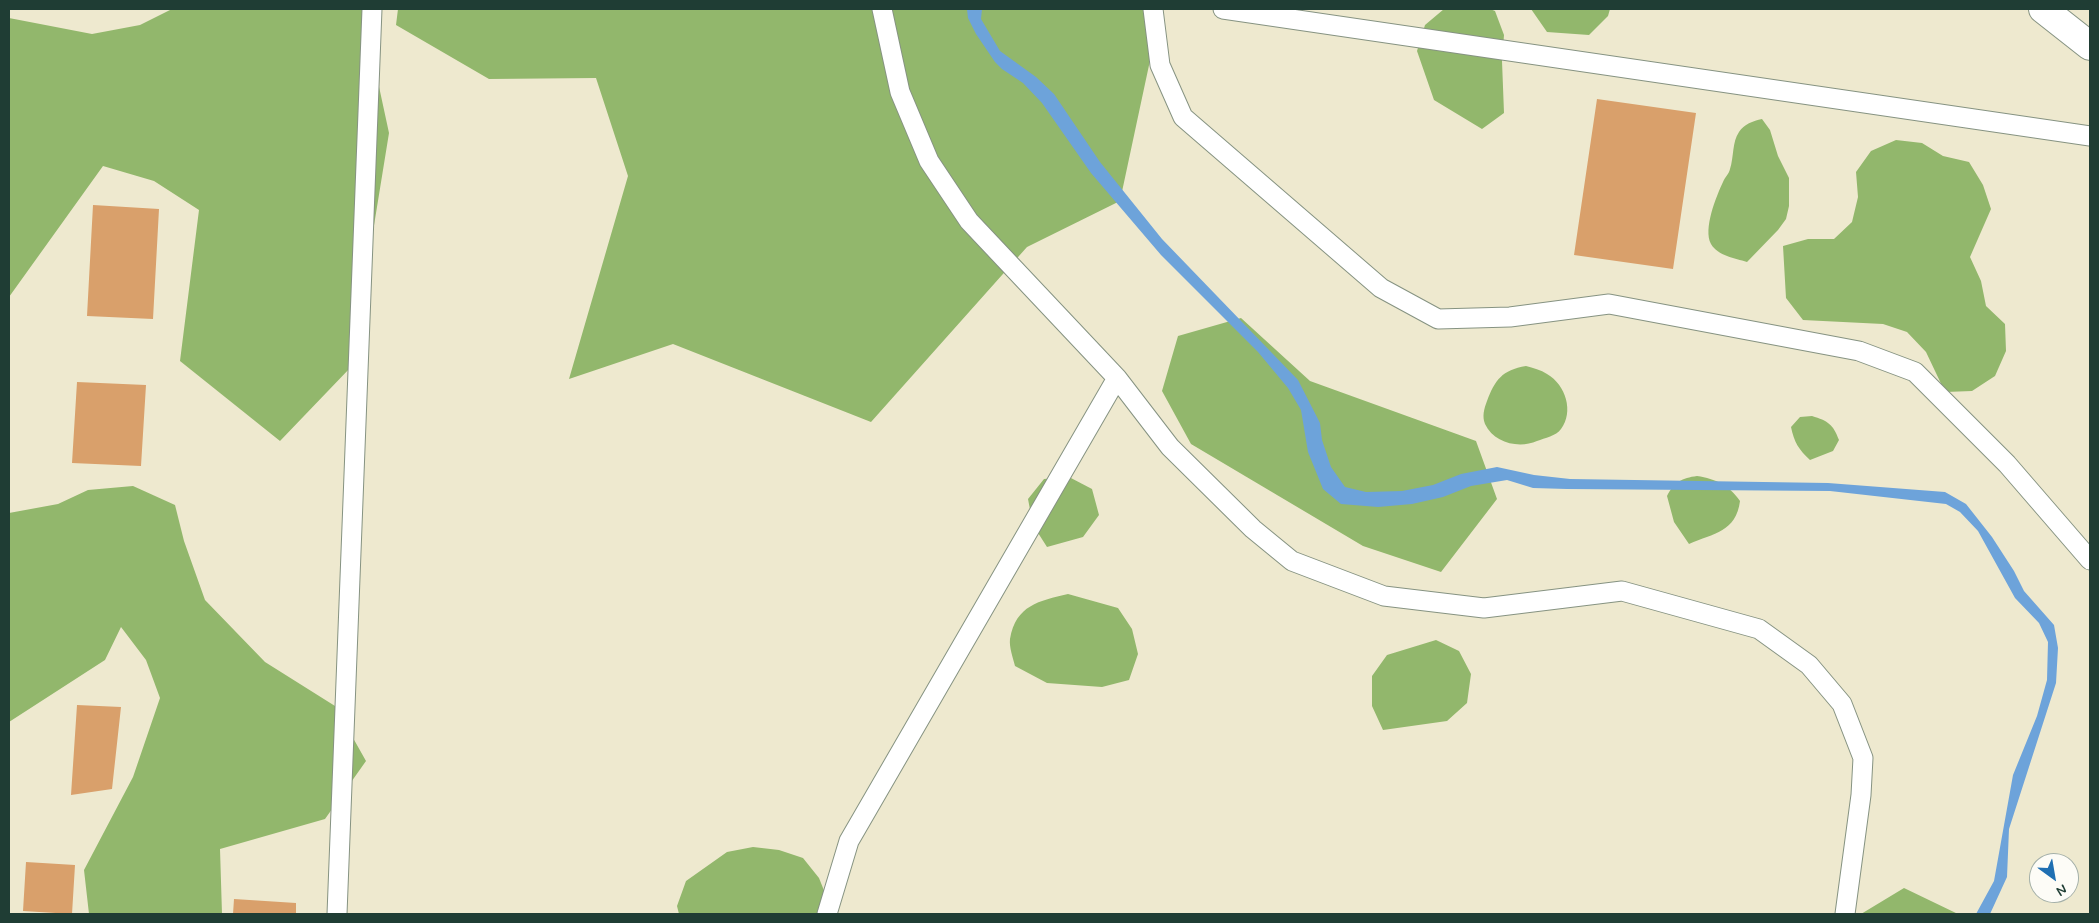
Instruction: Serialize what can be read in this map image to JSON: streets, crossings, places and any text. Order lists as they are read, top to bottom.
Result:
{
  "north": "bottom right"
}
